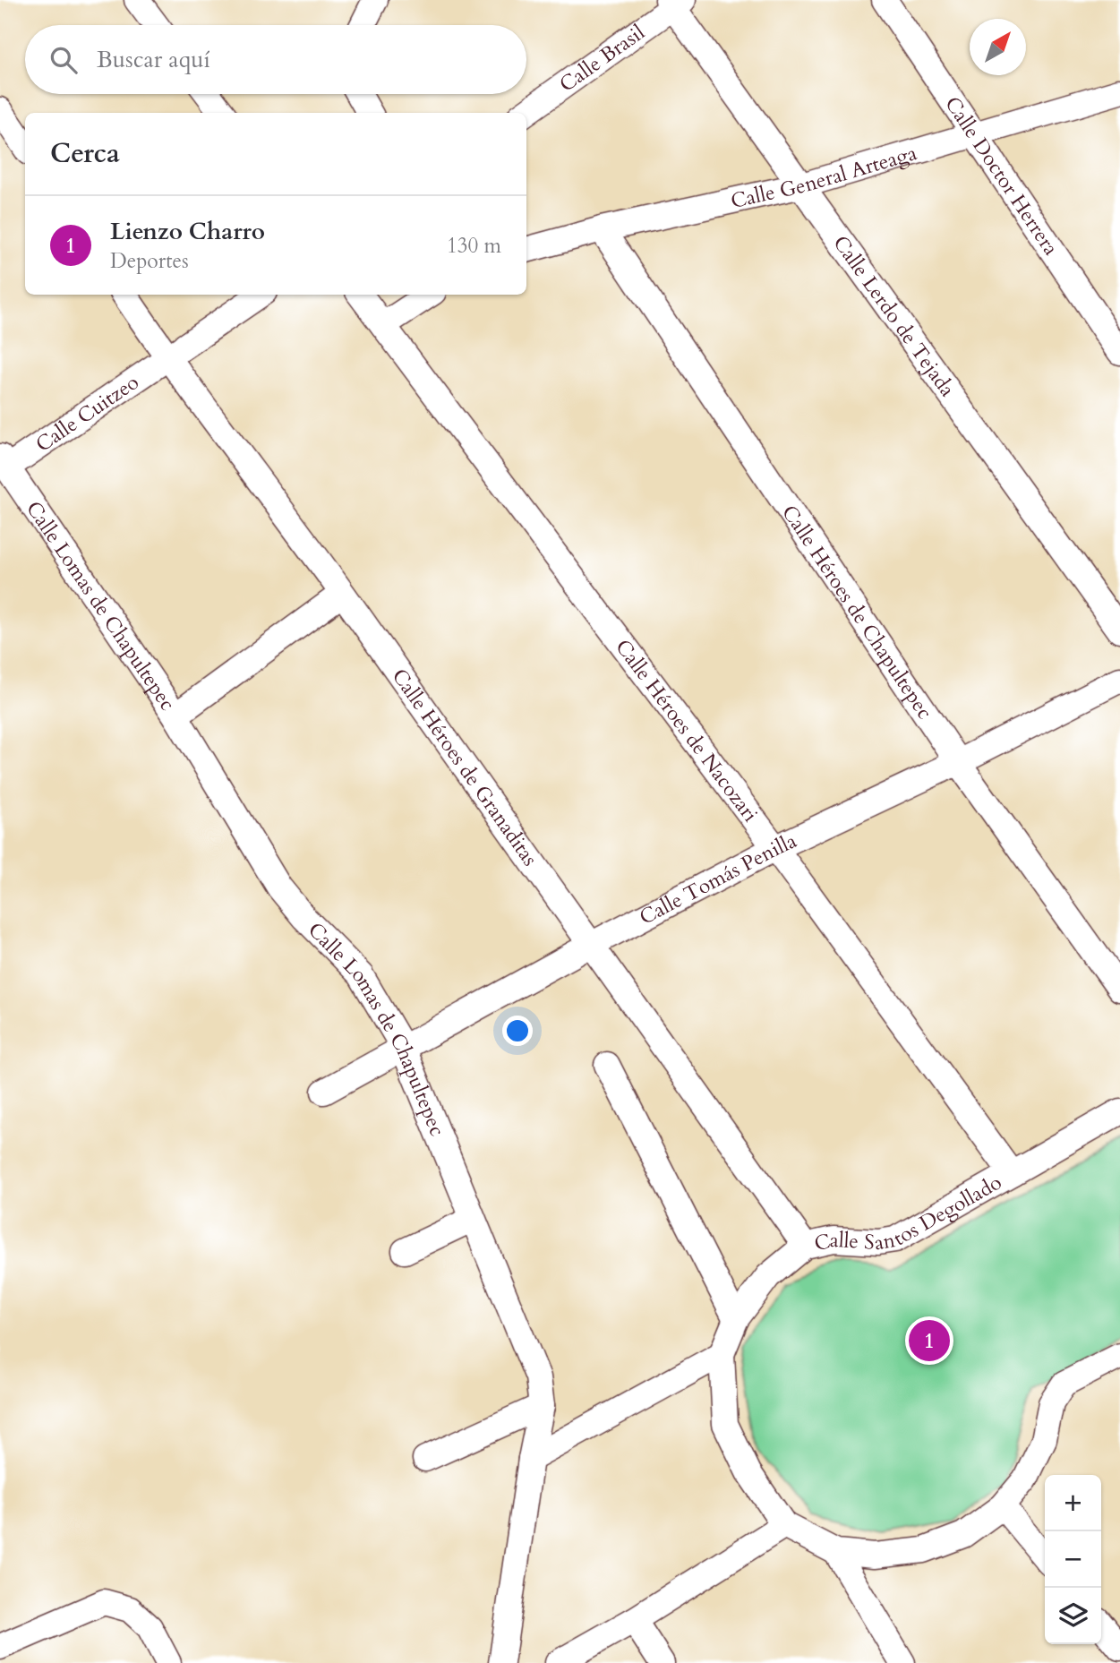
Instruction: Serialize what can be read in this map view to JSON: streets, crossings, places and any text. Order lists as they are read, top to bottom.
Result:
{
  "streets": {
    "street": [
      "Calle Brasil",
      "Calle General Arteaga",
      "Calle Doctor Herrera",
      "Calle Lerdo de Tejada",
      "Calle Cuitzeo",
      "Calle Lomas de Chapultepec",
      "Calle Héroes de Chapultepec",
      "Calle Héroes de Nacozari",
      "Calle Héroes de Granaditas",
      "Calle Tomás Penilla",
      "Calle Santos Degollado"
    ]
  },
  "crossings": [
    ["Calle Brasil", "Calle Lerdo de Tejada"],
    ["Calle General Arteaga", "Calle Doctor Herrera"],
    ["Calle General Arteaga", "Calle Lerdo de Tejada"],
    ["Calle General Arteaga", "Calle Héroes de Chapultepec"],
    ["Calle Cuitzeo", "Calle Lomas de Chapultepec"],
    ["Calle Cuitzeo", "Calle Héroes de Granaditas"],
    ["Calle Lomas de Chapultepec", "Calle Tomás Penilla"],
    ["Calle Héroes de Chapultepec", "Calle Tomás Penilla"],
    ["Calle Héroes de Nacozari", "Calle Tomás Penilla"],
    ["Calle Héroes de Nacozari", "Calle Santos Degollado"],
    ["Calle Héroes de Granaditas", "Calle Tomás Penilla"],
    ["Calle Héroes de Granaditas", "Calle Santos Degollado"]
  ],
  "north": "top right",
  "page": {
    "search": "Buscar aquí",
    "heading": "Cerca",
    "list": [
      {
        "mark": "1",
        "name": "Lienzo Charro",
        "note": "Deportes",
        "value": "130 m"
      }
    ],
    "pins": "1",
    "map_buttons": ["+", "−"]
  }
}
